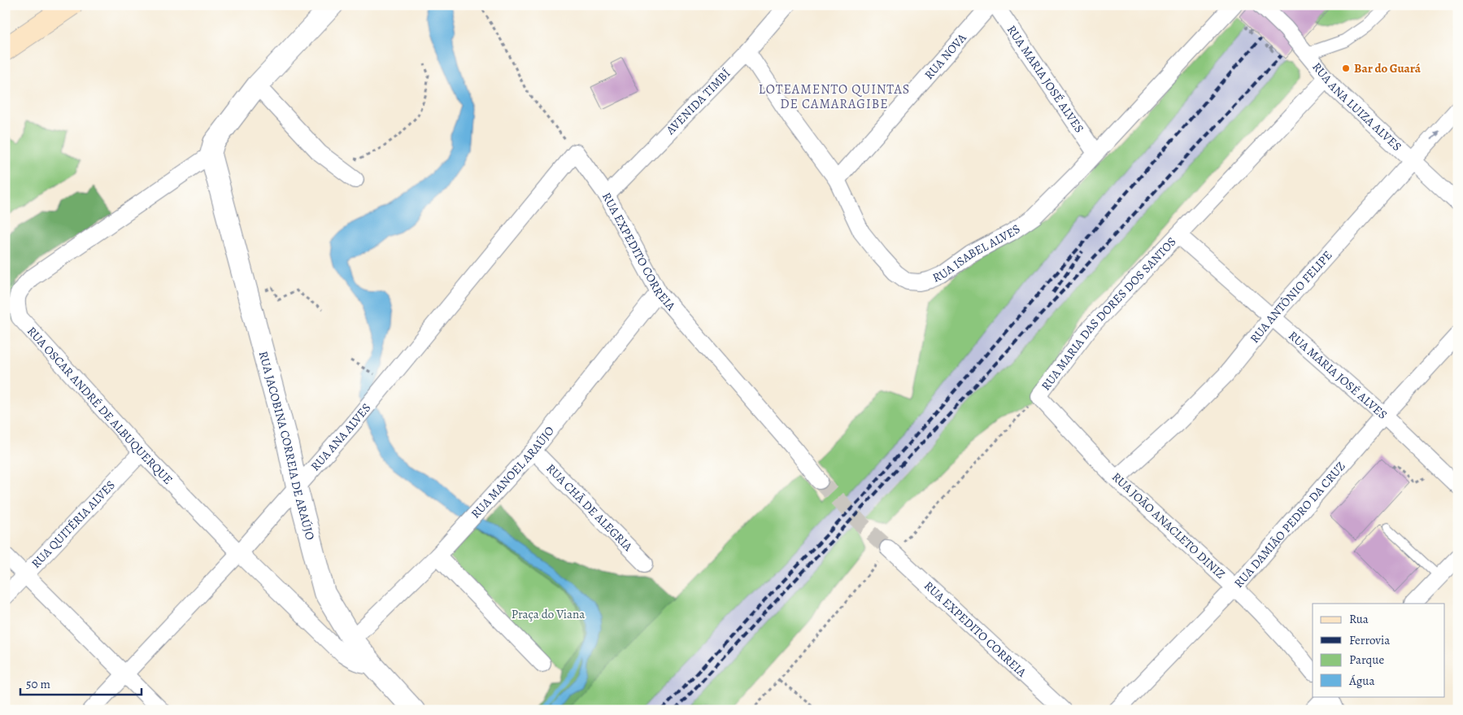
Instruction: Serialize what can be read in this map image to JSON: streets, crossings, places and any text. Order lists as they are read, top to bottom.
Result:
{
  "streets": {
    "street": [
      "RUA NOVA",
      "RUA MARIA JOSÉ ALVES",
      "AVENIDA TIMBÍ",
      "RUA ANA LUIZA ALVES",
      "RUA EXPEDITO CORREIA",
      "RUA ISABEL ALVES",
      "RUA ANTÔNIO FELIPE",
      "RUA MARIA DAS DORES DOS SANTOS",
      "RUA OSCAR ANDRÉ DE ALBUQUERQUE",
      "RUA ANA ALVES",
      "RUA JACOBINA CORREIA DE ARAÚJO",
      "RUA MANOEL ARAÚJO",
      "RUA CHÃ DE ALEGRIA",
      "RUA QUITÉRIA ALVES",
      "RUA DAMIÃO PEDRO DA CRUZ",
      "RUA JOÃO ANACLETO DINIZ"
    ]
  },
  "crossings": [
    ["RUA NOVA", "RUA ISABEL ALVES"],
    ["RUA MARIA JOSÉ ALVES", "RUA ISABEL ALVES"],
    ["RUA MARIA JOSÉ ALVES", "RUA ANTÔNIO FELIPE"],
    ["RUA MARIA JOSÉ ALVES", "RUA MARIA DAS DORES DOS SANTOS"],
    ["RUA MARIA JOSÉ ALVES", "RUA DAMIÃO PEDRO DA CRUZ"],
    ["AVENIDA TIMBÍ", "RUA EXPEDITO CORREIA"],
    ["AVENIDA TIMBÍ", "RUA ISABEL ALVES"],
    ["RUA ANA LUIZA ALVES", "RUA ANTÔNIO FELIPE"],
    ["RUA ANA LUIZA ALVES", "RUA MARIA DAS DORES DOS SANTOS"],
    ["RUA EXPEDITO CORREIA", "RUA MARIA DAS DORES DOS SANTOS"],
    ["RUA EXPEDITO CORREIA", "RUA ANA ALVES"],
    ["RUA EXPEDITO CORREIA", "RUA MANOEL ARAÚJO"],
    ["RUA ANTÔNIO FELIPE", "RUA JOÃO ANACLETO DINIZ"],
    ["RUA MARIA DAS DORES DOS SANTOS", "RUA JOÃO ANACLETO DINIZ"],
    ["RUA OSCAR ANDRÉ DE ALBUQUERQUE", "RUA ANA ALVES"],
    ["RUA OSCAR ANDRÉ DE ALBUQUERQUE", "RUA JACOBINA CORREIA DE ARAÚJO"],
    ["RUA OSCAR ANDRÉ DE ALBUQUERQUE", "RUA QUITÉRIA ALVES"],
    ["RUA ANA ALVES", "RUA JACOBINA CORREIA DE ARAÚJO"],
    ["RUA JACOBINA CORREIA DE ARAÚJO", "RUA MANOEL ARAÚJO"],
    ["RUA MANOEL ARAÚJO", "RUA CHÃ DE ALEGRIA"],
    ["RUA DAMIÃO PEDRO DA CRUZ", "RUA JOÃO ANACLETO DINIZ"]
  ],
  "districts": ["LOTEAMENTO QUINTAS DE CAMARAGIBE"],
  "parks": ["Praça do Viana"],
  "places": ["Bar do Guará"],
  "legend": [
    "Rua",
    "Ferrovia",
    "Parque",
    "Água"
  ],
  "scale_bar": "50 m"
}
